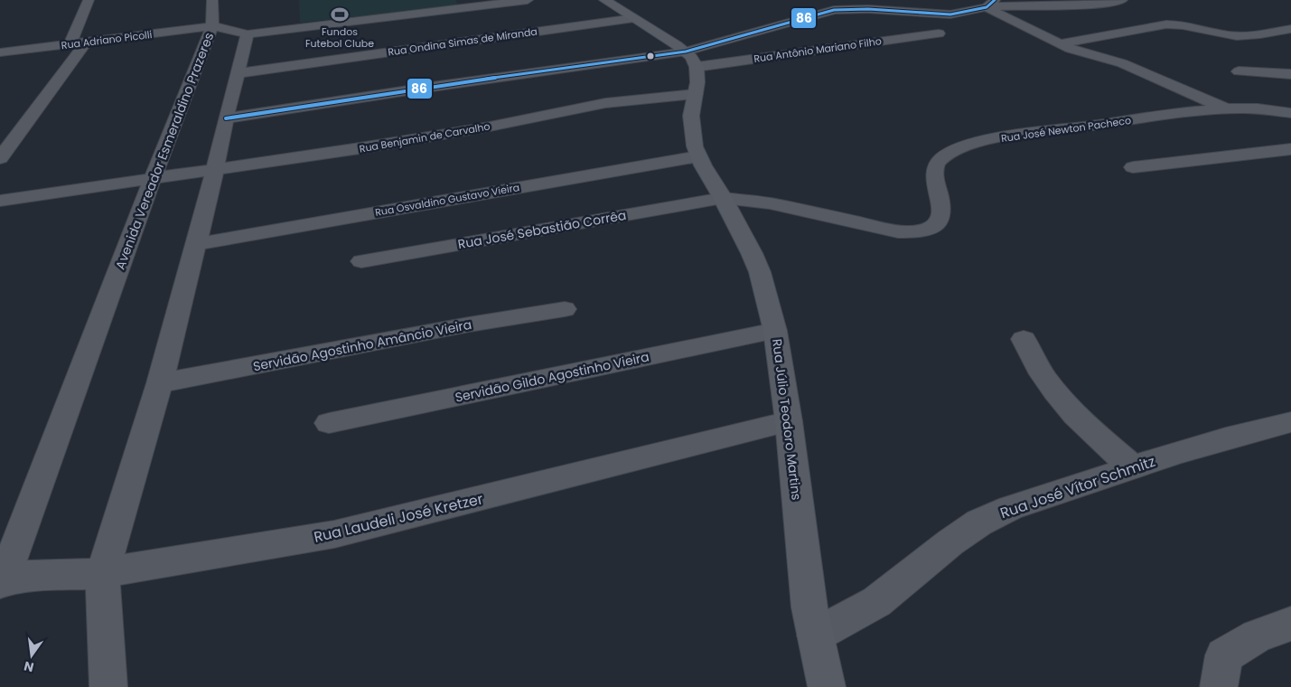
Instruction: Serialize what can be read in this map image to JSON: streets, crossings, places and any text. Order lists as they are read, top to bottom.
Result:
{
  "streets": {
    "main road": ["Rua Júlio Teodoro Martins"],
    "street": [
      "Rua Adriano Picolli",
      "Rua Ondina Simas de Miranda",
      "Rua Antônio Mariano Filho",
      "Rua José Newton Pacheco",
      "Rua Benjamin de Carvalho",
      "Avenida Vereador Esmeraldino Prazeres",
      "Rua Osvaldino Gustavo Vieira",
      "Rua José Sebastião Corrêa",
      "Servidão Agostinho Amâncio Vieira",
      "Servidão Gildo Agostinho Vieira",
      "Rua José Vítor Schmitz",
      "Rua Laudeli José Kretzer"
    ]
  },
  "crossings": [
    ["Rua Adriano Picolli", "Avenida Vereador Esmeraldino Prazeres"],
    ["Rua Antônio Mariano Filho", "Rua Júlio Teodoro Martins"],
    ["Rua José Newton Pacheco", "Rua José Sebastião Corrêa"],
    ["Rua José Newton Pacheco", "Rua Júlio Teodoro Martins"],
    ["Rua Benjamin de Carvalho", "Avenida Vereador Esmeraldino Prazeres"],
    ["Rua Benjamin de Carvalho", "Rua Júlio Teodoro Martins"],
    ["Avenida Vereador Esmeraldino Prazeres", "Rua Laudeli José Kretzer"],
    ["Rua Osvaldino Gustavo Vieira", "Rua Júlio Teodoro Martins"],
    ["Rua José Sebastião Corrêa", "Rua Júlio Teodoro Martins"],
    ["Servidão Gildo Agostinho Vieira", "Rua Júlio Teodoro Martins"],
    ["Rua Júlio Teodoro Martins", "Rua José Vítor Schmitz"],
    ["Rua Júlio Teodoro Martins", "Rua Laudeli José Kretzer"]
  ],
  "places": {
    "sports": ["Fundos Futebol Clube"]
  },
  "lines": ["transit line 86"],
  "north": "bottom"
}
